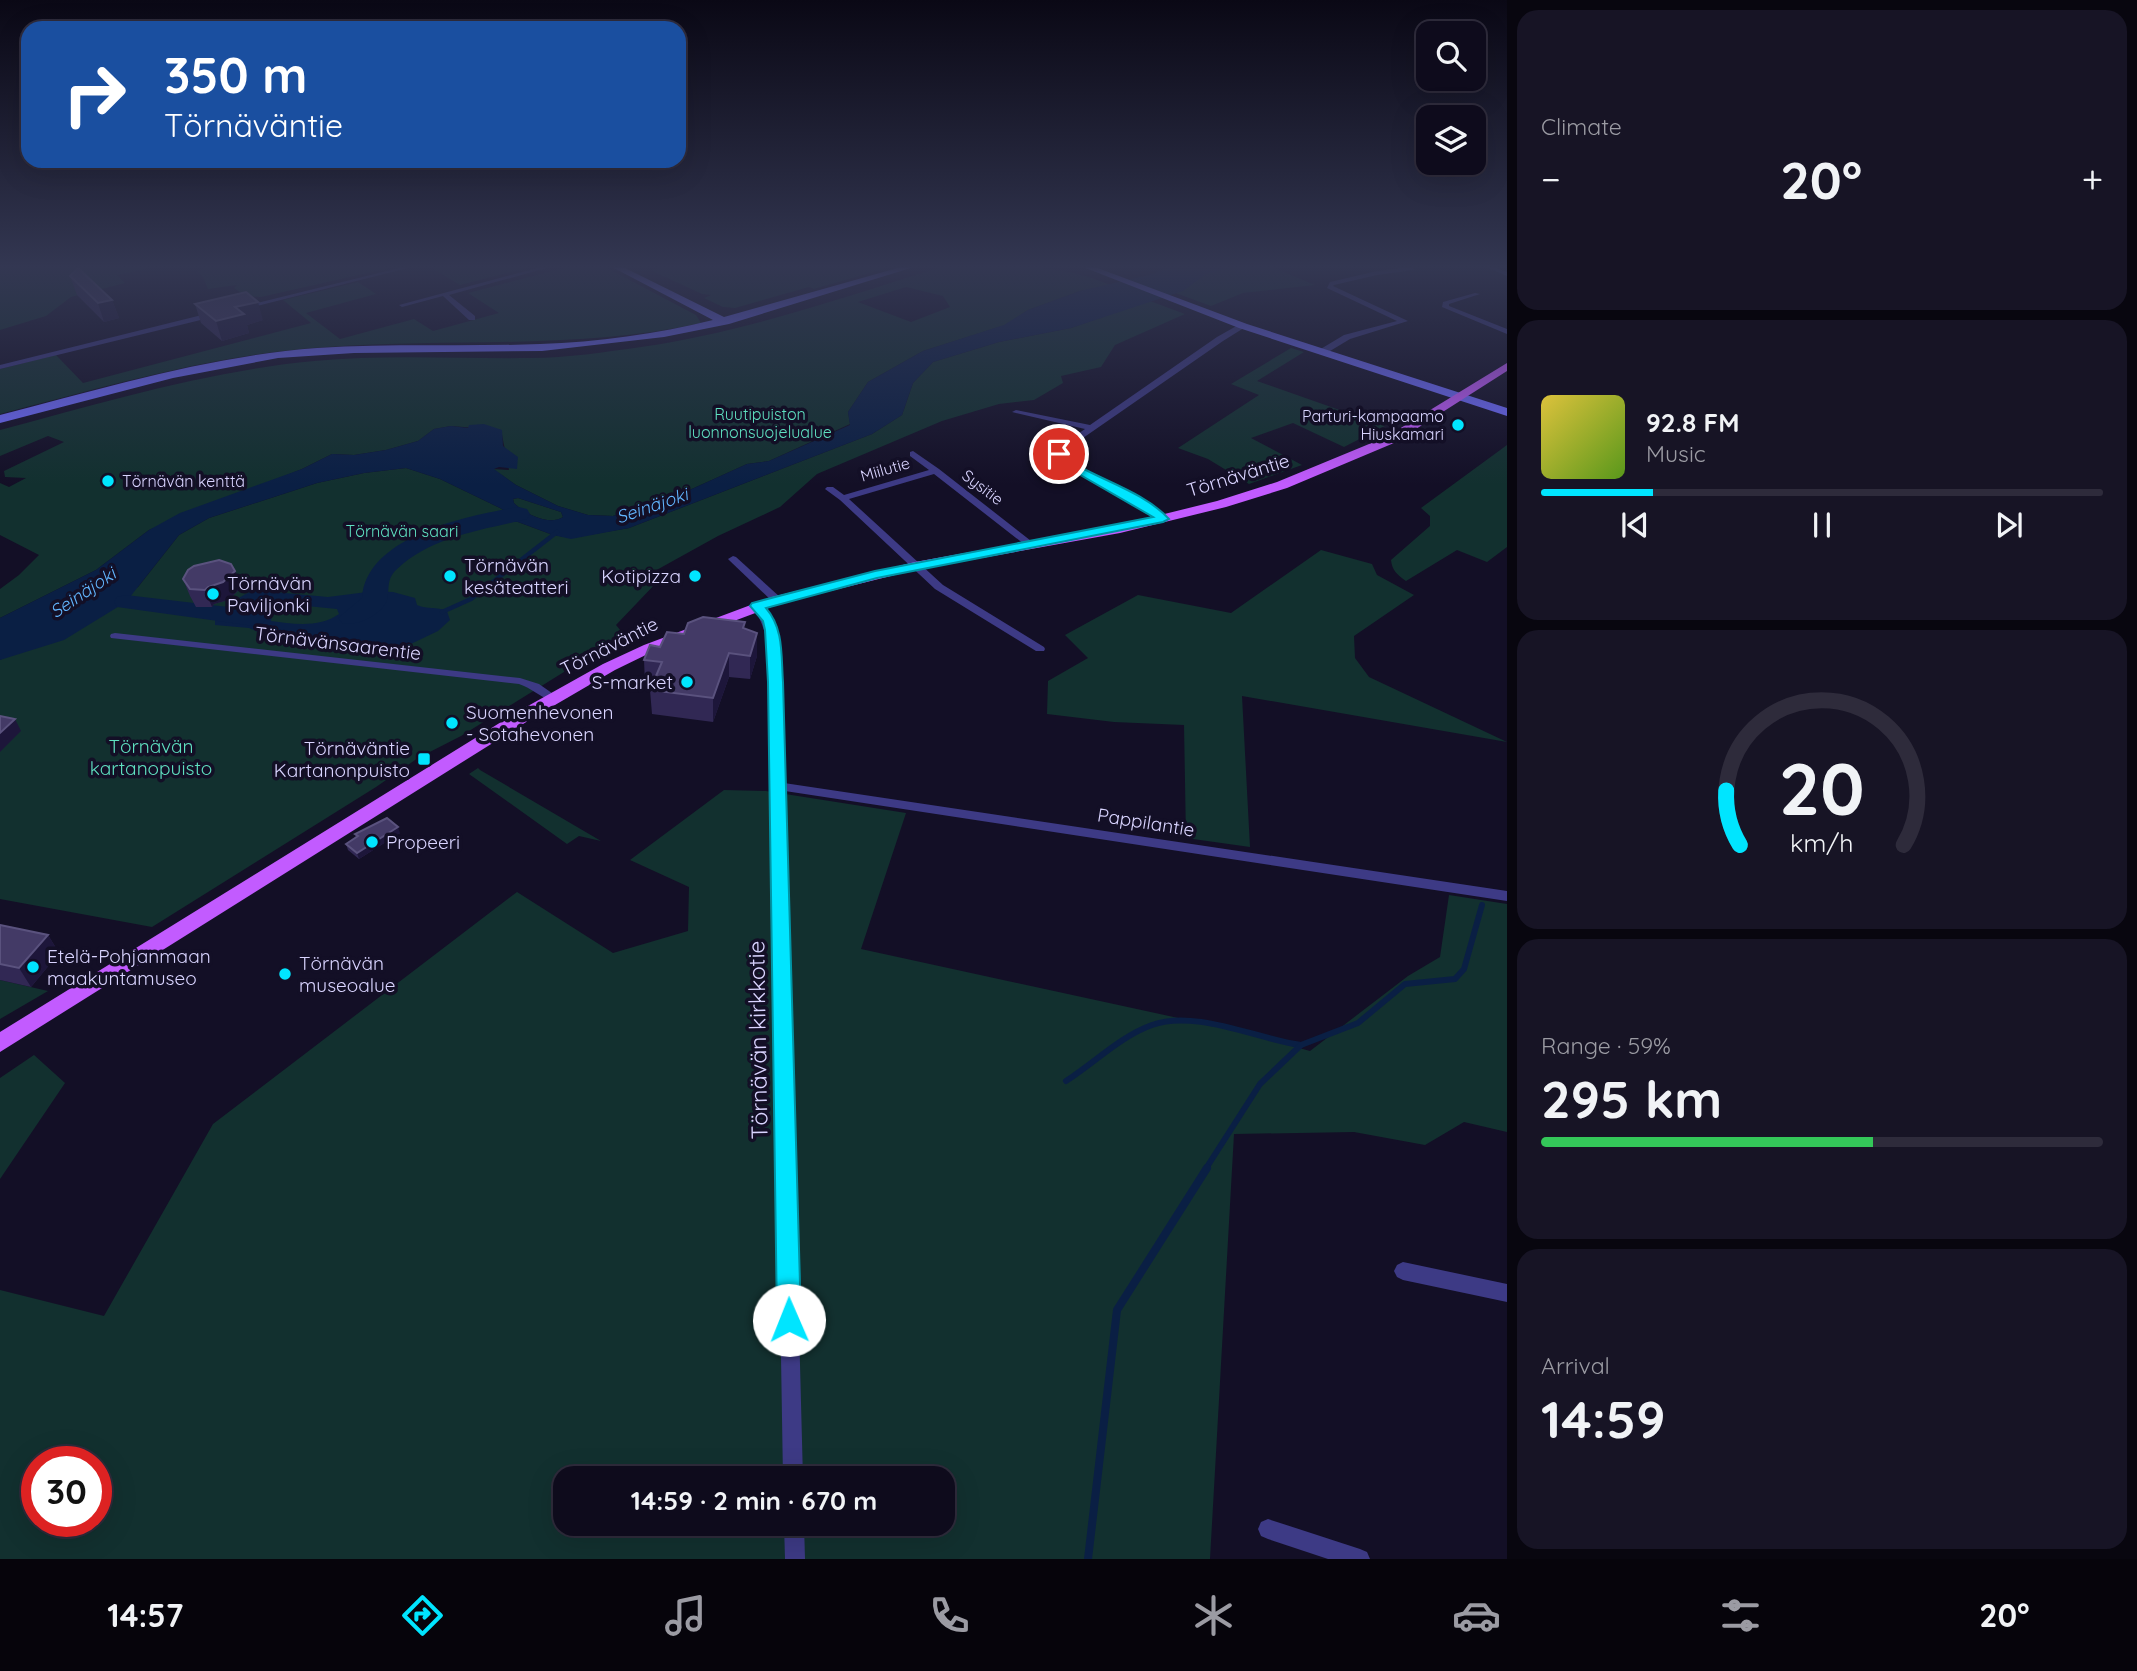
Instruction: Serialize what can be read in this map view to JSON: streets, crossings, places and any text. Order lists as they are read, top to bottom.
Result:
{
  "streets": {
    "main road": ["Törnäväntie"],
    "street": [
      "Miilutie",
      "Sysitie",
      "Törnävänsaarentie",
      "Pappilantie",
      "Törnävän kirkkotie"
    ]
  },
  "crossings": [
    ["Miilutie", "Sysitie"],
    ["Törnäväntie", "Sysitie"],
    ["Törnäväntie", "Törnävänsaarentie"],
    ["Törnäväntie", "Törnävän kirkkotie"],
    ["Pappilantie", "Törnävän kirkkotie"]
  ],
  "water": ["Seinäjoki"],
  "parks": ["Ruutipuiston luonnonsuojelualue", "Törnävän saari", "Törnävän kartanopuisto"],
  "places": {
    "other": [
      "Parturi-kampaamo Hiuskamari",
      "Törnävän kenttä",
      "Törnävän kesäteatteri",
      "Kotipizza",
      "Törnävän Paviljonki",
      "S-market",
      "Suomenhevonen - Sotahevonen",
      "Propeeri",
      "Etelä-Pohjanmaan maakuntamuseo",
      "Törnävän museoalue"
    ],
    "transit": ["Törnäväntie Kartanonpuisto"]
  },
  "page": {
    "tile": [
      "Climate",
      ["Range · 59%", "295 km"],
      ["Arrival", "14:59"]
    ],
    "turn": ["350 m", "Törnäväntie"],
    "heat": ["−", "20°", "+"],
    "song": ["92.8 FM", "Music"],
    "limit": "30",
    "trip": "14:59 · 2 min · 670 m",
    "tabs": ["14:57", "20°"],
    "gauge": ["20", "km/h"]
  }
}
